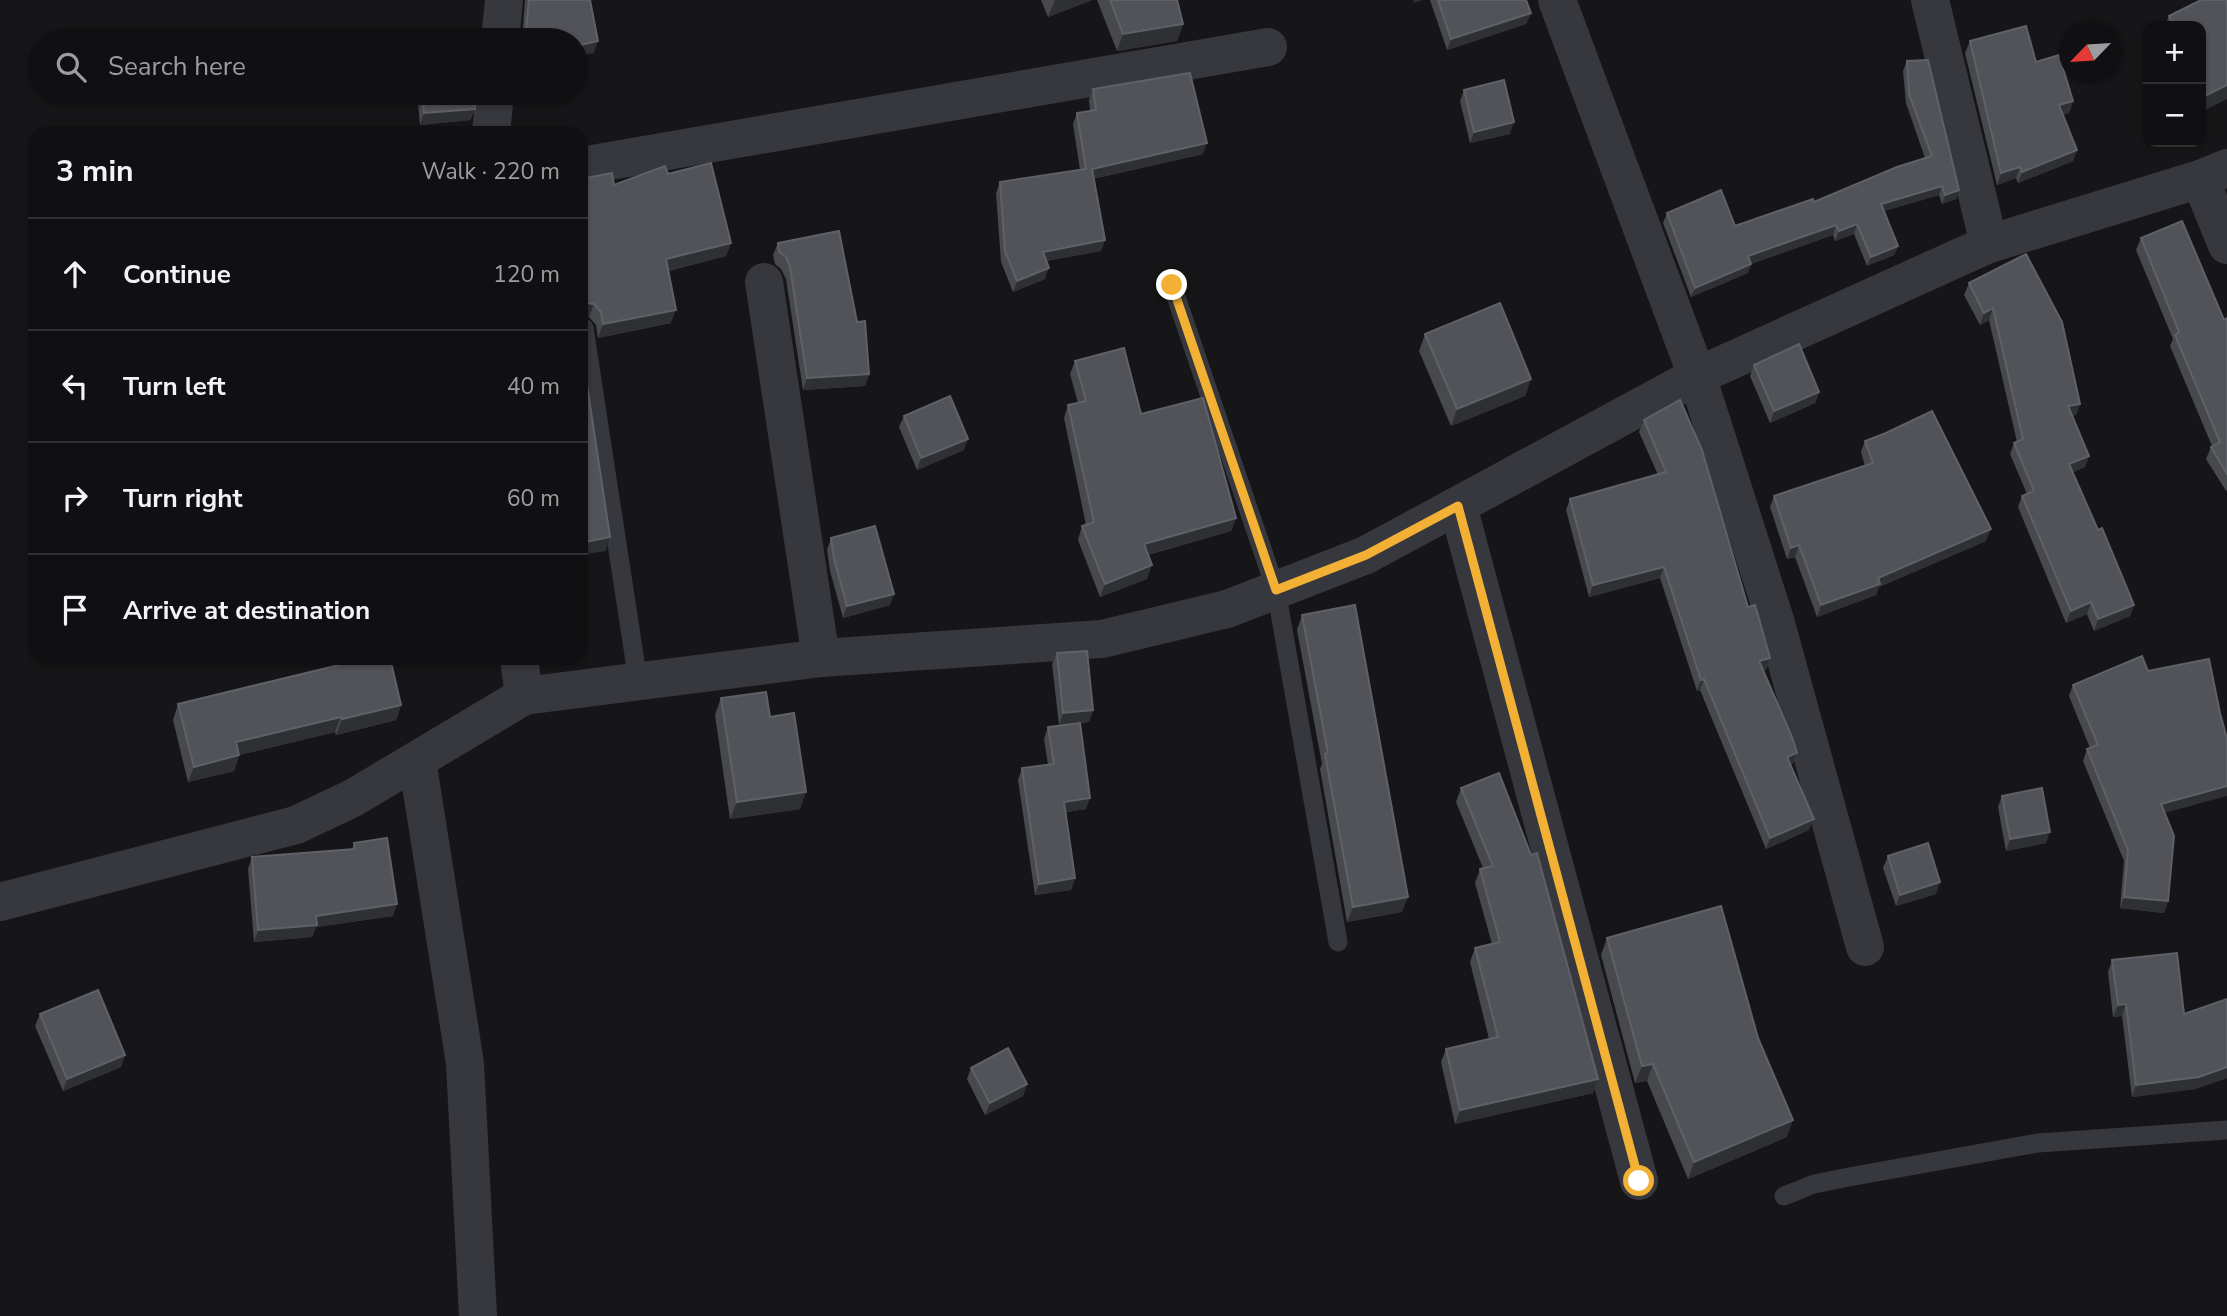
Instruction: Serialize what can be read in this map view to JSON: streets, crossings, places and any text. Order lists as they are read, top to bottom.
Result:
{
  "north": "bottom left",
  "page": {
    "map_buttons": ["+", "−"],
    "search": "Search here",
    "heading": ["3 min", "Walk · 220 m"],
    "list": [
      ["Continue", "120 m"],
      ["Turn left", "40 m"],
      ["Turn right", "60 m"],
      "Arrive at destination"
    ]
  }
}
